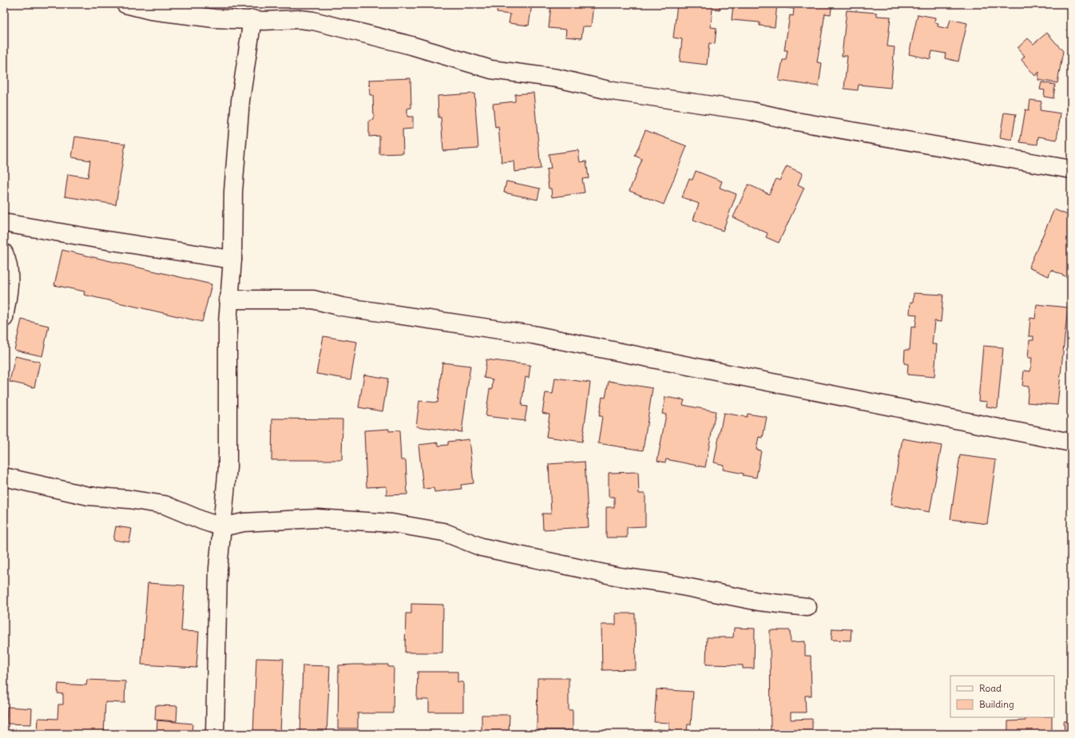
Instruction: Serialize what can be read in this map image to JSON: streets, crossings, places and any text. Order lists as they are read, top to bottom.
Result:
{
  "legend": ["Road", "Building"]
}
